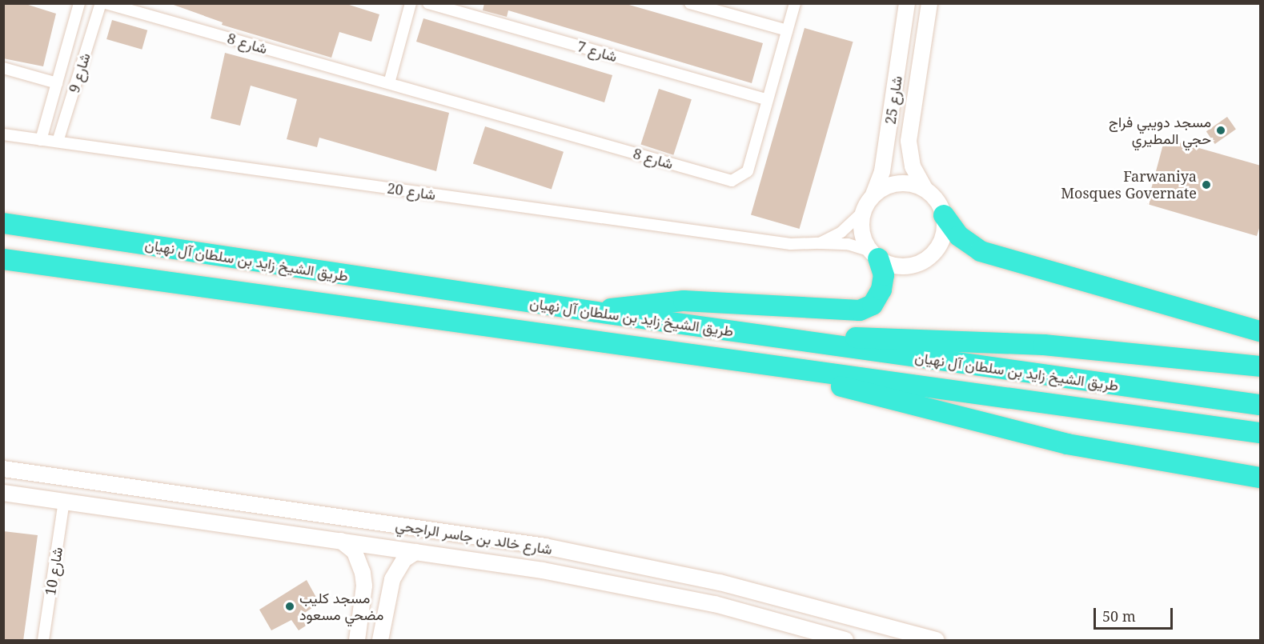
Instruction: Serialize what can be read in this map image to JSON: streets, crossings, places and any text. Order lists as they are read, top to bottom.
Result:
{
  "streets": {
    "highway": ["طريق الشيخ زايد بن سلطان آل نهيان"],
    "street": [
      "شارع 8",
      "شارع 7",
      "شارع 9",
      "شارع 25",
      "شارع 20",
      "شارع خالد بن جاسر الراجحي",
      "شارع 10"
    ]
  },
  "crossings": [
    ["شارع 8", "شارع 7"],
    ["شارع 9", "شارع 20"],
    ["شارع 25", "شارع 20"],
    ["شارع خالد بن جاسر الراجحي", "شارع 10"]
  ],
  "places": ["مسجد دويبي فراج حجي المطيري", "Farwaniya Mosques Governate", "مسجد كليب مضحي مسعود"],
  "scale_bar": "50 m"
}
